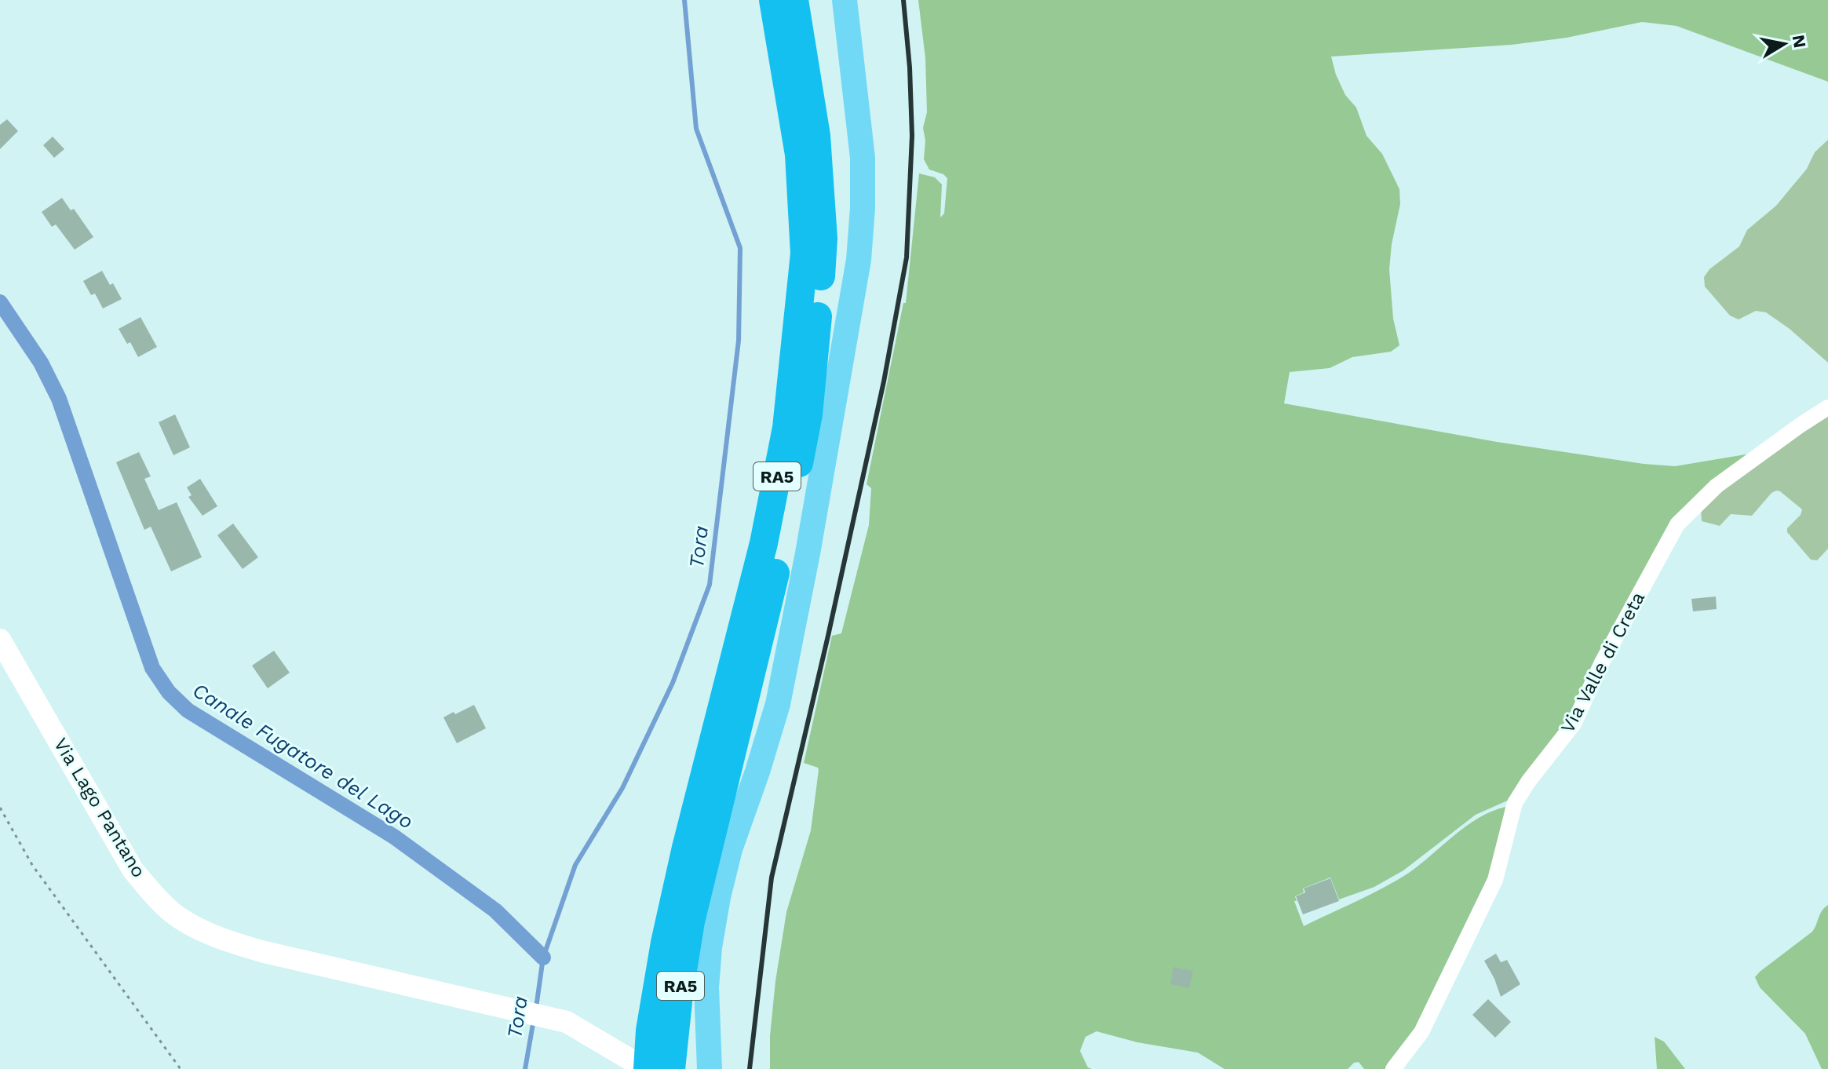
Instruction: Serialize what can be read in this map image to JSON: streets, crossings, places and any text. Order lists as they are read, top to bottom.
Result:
{
  "streets": {
    "highway": ["RA5"],
    "street": ["Via Valle di Creta", "Via Lago Pantano"]
  },
  "water": ["Tora", "Canale Fugatore del Lago"],
  "north": "right"
}
